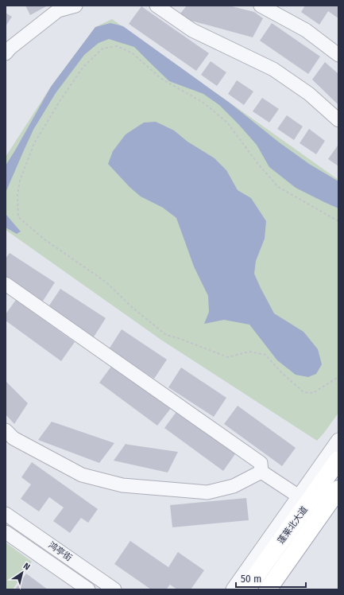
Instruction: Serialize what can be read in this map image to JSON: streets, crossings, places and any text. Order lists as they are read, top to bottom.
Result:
{
  "streets": {
    "main road": ["蓬莱北大道"],
    "street": ["鸿亭街"]
  },
  "scale_bar": "50 m",
  "north": "top right"
}
